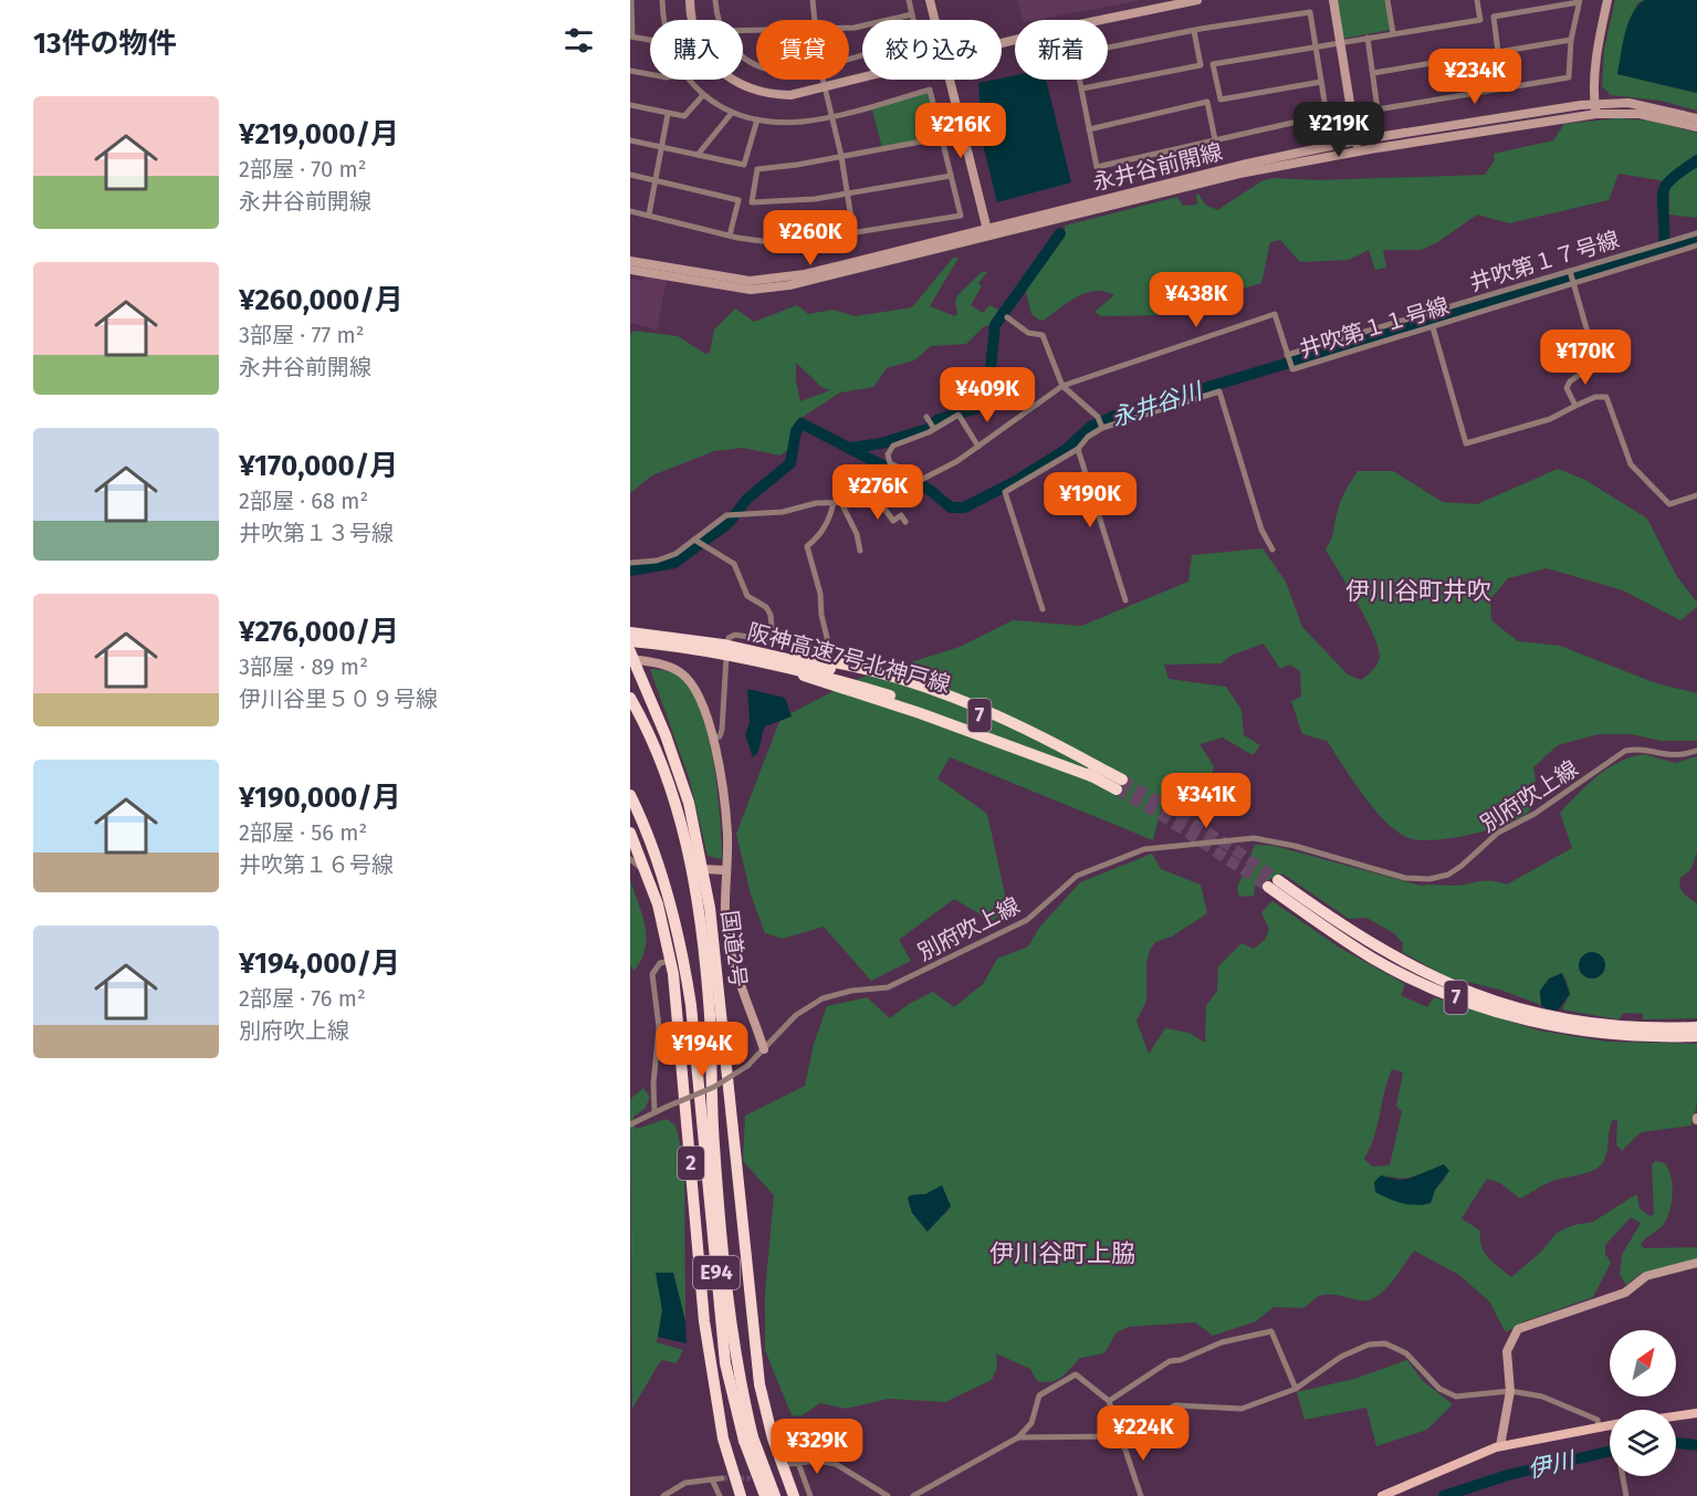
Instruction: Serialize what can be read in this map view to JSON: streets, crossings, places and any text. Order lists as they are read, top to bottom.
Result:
{
  "streets": {
    "highway": [
      "阪神高速7号北神戸線",
      "7",
      "国道2号",
      "2",
      "E94"
    ],
    "street": [
      "永井谷前開線",
      "井吹第１７号線",
      "井吹第１１号線",
      "別府吹上線"
    ]
  },
  "crossings": [
    ["井吹第１７号線", "井吹第１１号線"]
  ],
  "districts": ["伊川谷町井吹", "伊川谷町上脇"],
  "water": ["永井谷川", "伊川"],
  "north": "top right",
  "page": {
    "heading": "13件の物件",
    "chip": [
      "購入",
      "賃貸",
      "絞り込み",
      "新着"
    ],
    "price": [
      "¥234K",
      "¥219K",
      "¥216K",
      "¥260K",
      "¥438K",
      "¥170K",
      "¥409K",
      "¥276K",
      "¥190K",
      "¥341K",
      "¥194K",
      "¥224K",
      "¥329K"
    ],
    "list": [
      {
        "name": "¥219,000/月",
        "note": "2部屋 · 70 m² · 永井谷前開線"
      },
      {
        "name": "¥260,000/月",
        "note": "3部屋 · 77 m² · 永井谷前開線"
      },
      {
        "name": "¥170,000/月",
        "note": "2部屋 · 68 m² · 井吹第１３号線"
      },
      {
        "name": "¥276,000/月",
        "note": "3部屋 · 89 m² · 伊川谷里５０９号線"
      },
      {
        "name": "¥190,000/月",
        "note": "2部屋 · 56 m² · 井吹第１６号線"
      },
      {
        "name": "¥194,000/月",
        "note": "2部屋 · 76 m² · 別府吹上線"
      }
    ]
  }
}
